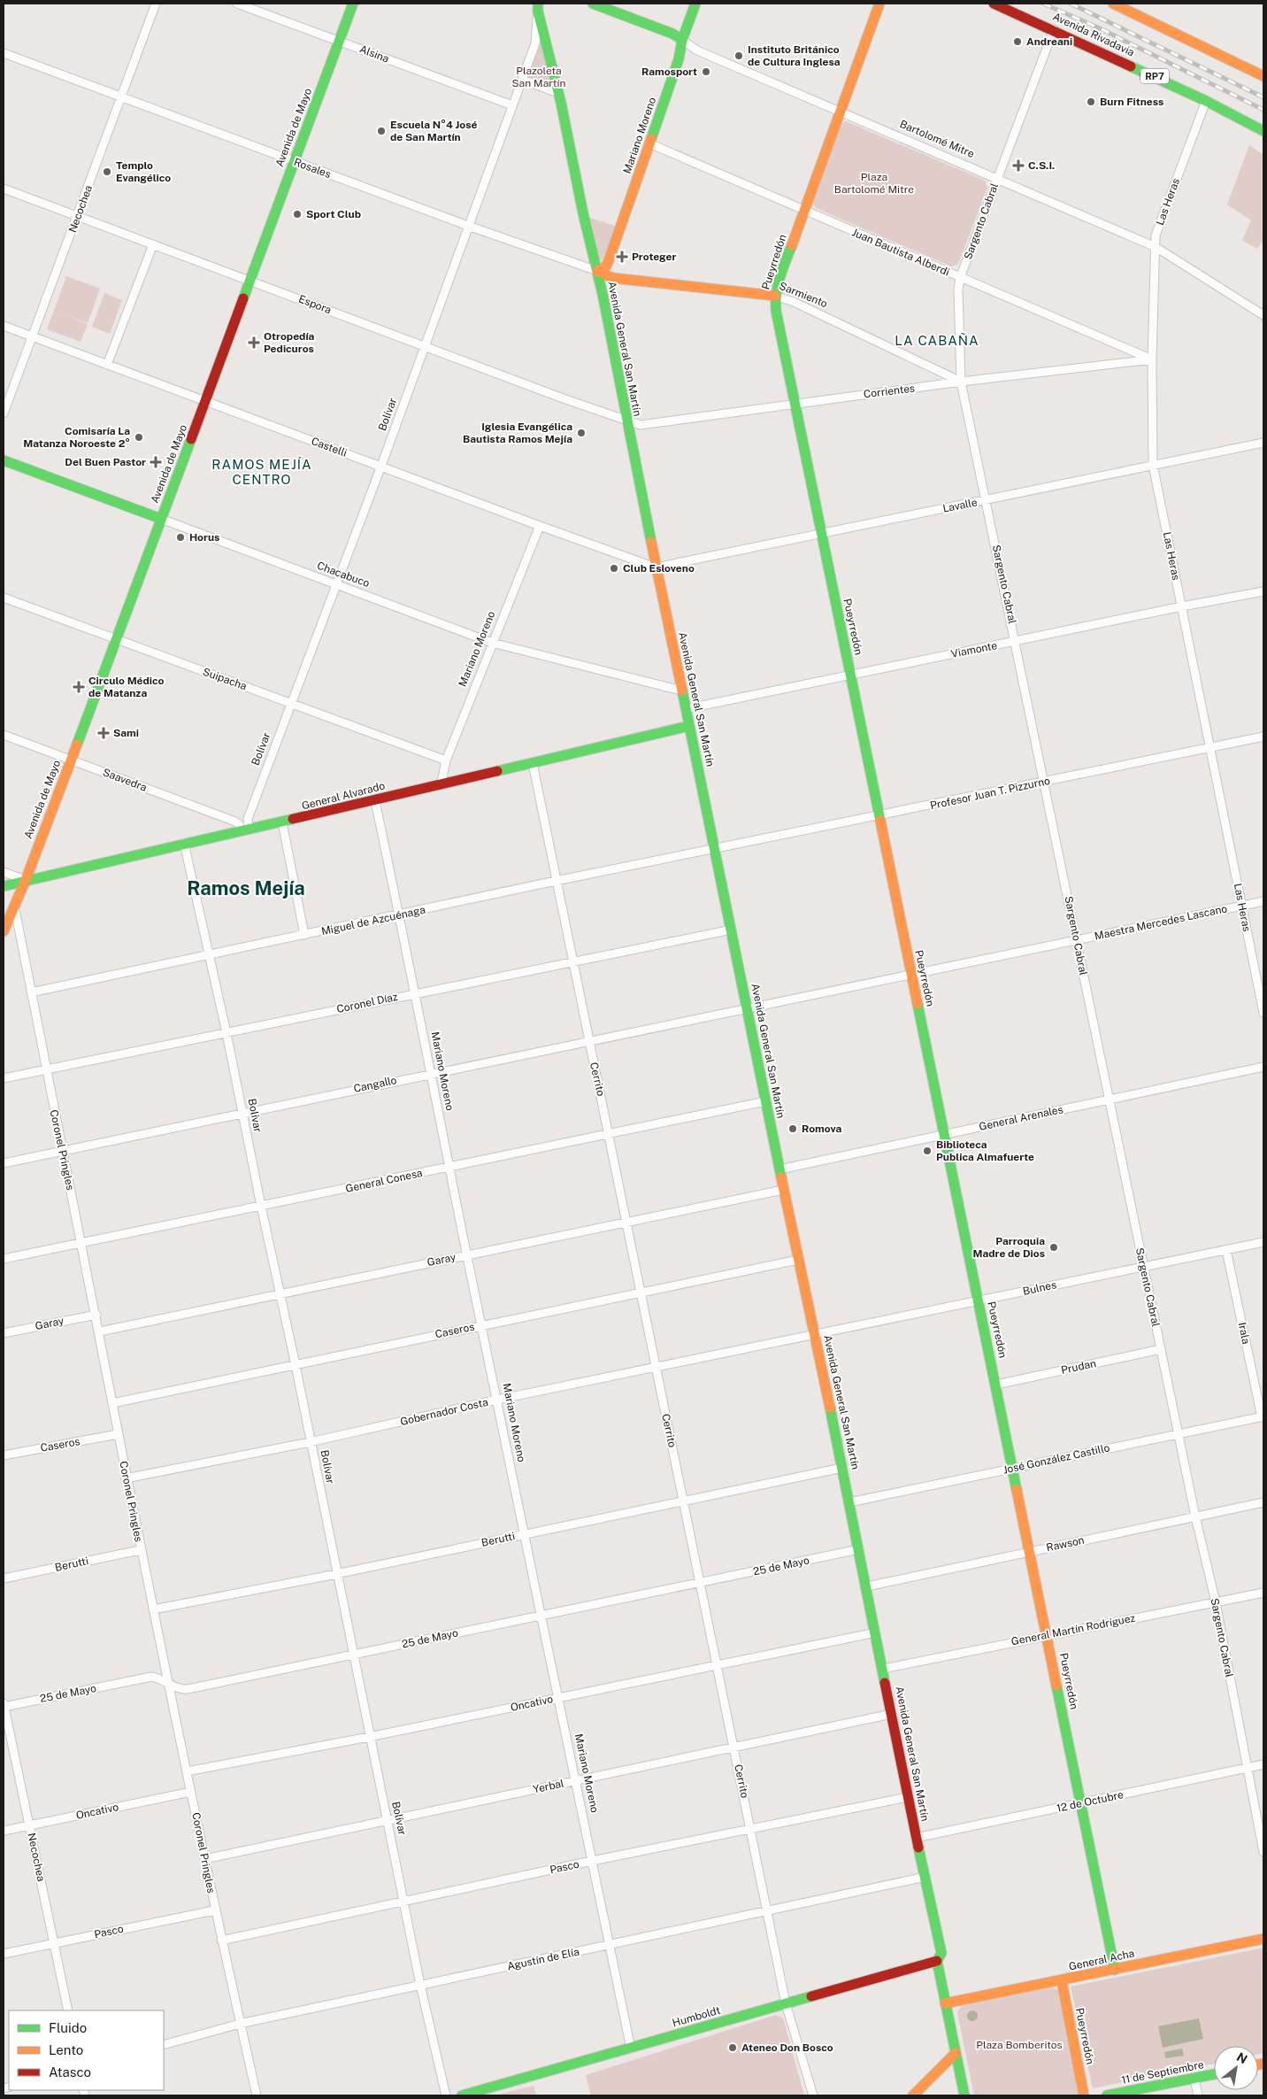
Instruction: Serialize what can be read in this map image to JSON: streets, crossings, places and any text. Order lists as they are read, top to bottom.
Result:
{
  "streets": {
    "street": [
      "Avenida Rivadavia",
      "Alsina",
      "RP7",
      "Avenida de Mayo",
      "Mariano Moreno",
      "Bartolomé Mitre",
      "Rosales",
      "Las Heras",
      "Necochea",
      "Sargento Cabral",
      "Juan Bautista Alberdi",
      "Pueyrredón",
      "Sarmiento",
      "Espora",
      "Avenida General San Martín",
      "Corrientes",
      "Bolívar",
      "Castelli",
      "Lavalle",
      "Chacabuco",
      "Viamonte",
      "Suipacha",
      "Saavedra",
      "Profesor Juan T. Pizzurno",
      "General Alvarado",
      "Miguel de Azcuénaga",
      "Maestra Mercedes Lascano",
      "Coronel Díaz",
      "Cerrito",
      "Cangallo",
      "General Arenales",
      "Coronel Pringles",
      "General Conesa",
      "Garay",
      "Bulnes",
      "Caseros",
      "Irala",
      "Prudan",
      "Gobernador Costa",
      "José González Castillo",
      "Berutti",
      "Rawson",
      "25 de Mayo",
      "General Martín Rodríguez",
      "Oncativo",
      "Yerbal",
      "12 de Octubre",
      "Pasco",
      "Agustín de Elía",
      "General Acha",
      "Humboldt",
      "11 de Septiembre"
    ]
  },
  "crossings": [
    ["Avenida Rivadavia", "Las Heras"],
    ["Avenida Rivadavia", "Sargento Cabral"],
    ["Alsina", "Avenida de Mayo"],
    ["Alsina", "Bolívar"],
    ["Avenida de Mayo", "Rosales"],
    ["Avenida de Mayo", "Espora"],
    ["Avenida de Mayo", "Castelli"],
    ["Avenida de Mayo", "Chacabuco"],
    ["Avenida de Mayo", "Suipacha"],
    ["Avenida de Mayo", "Saavedra"],
    ["Avenida de Mayo", "General Alvarado"],
    ["Avenida de Mayo", "Coronel Pringles"],
    ["Mariano Moreno", "Bartolomé Mitre"],
    ["Mariano Moreno", "Rosales"],
    ["Mariano Moreno", "Juan Bautista Alberdi"],
    ["Mariano Moreno", "Sarmiento"],
    ["Mariano Moreno", "Avenida General San Martín"],
    ["Mariano Moreno", "Castelli"],
    ["Mariano Moreno", "Chacabuco"],
    ["Mariano Moreno", "Suipacha"],
    ["Mariano Moreno", "General Alvarado"],
    ["Mariano Moreno", "Miguel de Azcuénaga"],
    ["Mariano Moreno", "Coronel Díaz"],
    ["Mariano Moreno", "Cangallo"],
    ["Mariano Moreno", "General Conesa"],
    ["Mariano Moreno", "Garay"],
    ["Mariano Moreno", "Caseros"],
    ["Mariano Moreno", "Gobernador Costa"],
    ["Mariano Moreno", "Berutti"],
    ["Mariano Moreno", "25 de Mayo"],
    ["Mariano Moreno", "Oncativo"],
    ["Mariano Moreno", "Yerbal"],
    ["Mariano Moreno", "Pasco"],
    ["Mariano Moreno", "Agustín de Elía"],
    ["Mariano Moreno", "Humboldt"],
    ["Bartolomé Mitre", "Las Heras"],
    ["Bartolomé Mitre", "Sargento Cabral"],
    ["Bartolomé Mitre", "Pueyrredón"],
    ["Rosales", "Necochea"],
    ["Rosales", "Sarmiento"],
    ["Rosales", "Avenida General San Martín"],
    ["Rosales", "Bolívar"],
    ["Las Heras", "Juan Bautista Alberdi"],
    ["Las Heras", "Corrientes"],
    ["Las Heras", "Lavalle"],
    ["Las Heras", "Viamonte"],
    ["Las Heras", "Profesor Juan T. Pizzurno"],
    ["Las Heras", "Maestra Mercedes Lascano"],
    ["Necochea", "Espora"],
    ["Necochea", "Castelli"],
    ["Necochea", "25 de Mayo"],
    ["Necochea", "Oncativo"],
    ["Necochea", "Pasco"],
    ["Sargento Cabral", "Juan Bautista Alberdi"],
    ["Sargento Cabral", "Sarmiento"],
    ["Sargento Cabral", "Corrientes"],
    ["Sargento Cabral", "Lavalle"],
    ["Sargento Cabral", "Viamonte"],
    ["Sargento Cabral", "Profesor Juan T. Pizzurno"],
    ["Sargento Cabral", "Maestra Mercedes Lascano"],
    ["Sargento Cabral", "General Arenales"],
    ["Sargento Cabral", "Bulnes"],
    ["Sargento Cabral", "Prudan"],
    ["Sargento Cabral", "José González Castillo"],
    ["Sargento Cabral", "Rawson"],
    ["Sargento Cabral", "General Martín Rodríguez"],
    ["Sargento Cabral", "12 de Octubre"],
    ["Juan Bautista Alberdi", "Pueyrredón"],
    ["Juan Bautista Alberdi", "Corrientes"],
    ["Pueyrredón", "Sarmiento"],
    ["Pueyrredón", "Corrientes"],
    ["Pueyrredón", "Lavalle"],
    ["Pueyrredón", "Viamonte"],
    ["Pueyrredón", "Profesor Juan T. Pizzurno"],
    ["Pueyrredón", "Maestra Mercedes Lascano"],
    ["Pueyrredón", "General Arenales"],
    ["Pueyrredón", "Bulnes"],
    ["Pueyrredón", "Prudan"],
    ["Pueyrredón", "José González Castillo"],
    ["Pueyrredón", "Rawson"],
    ["Pueyrredón", "General Martín Rodríguez"],
    ["Pueyrredón", "12 de Octubre"],
    ["Pueyrredón", "General Acha"],
    ["Sarmiento", "Avenida General San Martín"],
    ["Sarmiento", "Corrientes"],
    ["Espora", "Avenida General San Martín"],
    ["Espora", "Corrientes"],
    ["Espora", "Bolívar"],
    ["Avenida General San Martín", "Corrientes"],
    ["Avenida General San Martín", "Bolívar"],
    ["Avenida General San Martín", "Castelli"],
    ["Avenida General San Martín", "Lavalle"],
    ["Avenida General San Martín", "Chacabuco"],
    ["Avenida General San Martín", "Viamonte"],
    ["Avenida General San Martín", "Profesor Juan T. Pizzurno"],
    ["Avenida General San Martín", "General Alvarado"],
    ["Avenida General San Martín", "Miguel de Azcuénaga"],
    ["Avenida General San Martín", "Maestra Mercedes Lascano"],
    ["Avenida General San Martín", "Coronel Díaz"],
    ["Avenida General San Martín", "Cangallo"],
    ["Avenida General San Martín", "General Arenales"],
    ["Avenida General San Martín", "General Conesa"],
    ["Avenida General San Martín", "Garay"],
    ["Avenida General San Martín", "Bulnes"],
    ["Avenida General San Martín", "Caseros"],
    ["Avenida General San Martín", "Gobernador Costa"],
    ["Avenida General San Martín", "José González Castillo"],
    ["Avenida General San Martín", "Berutti"],
    ["Avenida General San Martín", "Rawson"],
    ["Avenida General San Martín", "25 de Mayo"],
    ["Avenida General San Martín", "General Martín Rodríguez"],
    ["Avenida General San Martín", "Oncativo"],
    ["Avenida General San Martín", "Yerbal"],
    ["Avenida General San Martín", "12 de Octubre"],
    ["Avenida General San Martín", "Pasco"],
    ["Avenida General San Martín", "Agustín de Elía"],
    ["Avenida General San Martín", "General Acha"],
    ["Avenida General San Martín", "Humboldt"],
    ["Bolívar", "Castelli"],
    ["Bolívar", "Chacabuco"],
    ["Bolívar", "Suipacha"],
    ["Bolívar", "Saavedra"],
    ["Bolívar", "General Alvarado"],
    ["Bolívar", "Miguel de Azcuénaga"],
    ["Bolívar", "Coronel Díaz"],
    ["Bolívar", "Cangallo"],
    ["Bolívar", "General Conesa"],
    ["Bolívar", "Garay"],
    ["Bolívar", "Caseros"],
    ["Bolívar", "Gobernador Costa"],
    ["Bolívar", "Berutti"],
    ["Bolívar", "25 de Mayo"],
    ["Bolívar", "Oncativo"],
    ["Bolívar", "Yerbal"],
    ["Bolívar", "Pasco"],
    ["Bolívar", "Agustín de Elía"],
    ["Castelli", "Lavalle"],
    ["Saavedra", "General Alvarado"],
    ["Profesor Juan T. Pizzurno", "Miguel de Azcuénaga"],
    ["General Alvarado", "Cerrito"],
    ["Miguel de Azcuénaga", "Cerrito"],
    ["Miguel de Azcuénaga", "Coronel Pringles"],
    ["Maestra Mercedes Lascano", "Cangallo"],
    ["Coronel Díaz", "Cerrito"],
    ["Coronel Díaz", "Coronel Pringles"],
    ["Cerrito", "Cangallo"],
    ["Cerrito", "General Conesa"],
    ["Cerrito", "Garay"],
    ["Cerrito", "Caseros"],
    ["Cerrito", "Gobernador Costa"],
    ["Cerrito", "Berutti"],
    ["Cerrito", "25 de Mayo"],
    ["Cerrito", "Oncativo"],
    ["Cerrito", "Yerbal"],
    ["Cerrito", "Pasco"],
    ["Cerrito", "Agustín de Elía"],
    ["Cerrito", "Humboldt"],
    ["Cangallo", "Coronel Pringles"],
    ["Coronel Pringles", "General Conesa"],
    ["Coronel Pringles", "Garay"],
    ["Coronel Pringles", "Caseros"],
    ["Coronel Pringles", "Gobernador Costa"],
    ["Coronel Pringles", "Berutti"],
    ["Coronel Pringles", "25 de Mayo"],
    ["Coronel Pringles", "Oncativo"],
    ["Coronel Pringles", "Yerbal"],
    ["Coronel Pringles", "Pasco"],
    ["Coronel Pringles", "Agustín de Elía"],
    ["Bulnes", "Irala"],
    ["Bulnes", "Gobernador Costa"],
    ["Irala", "José González Castillo"]
  ],
  "districts": ["LA CABAÑA", "RAMOS MEJÍA CENTRO", "Ramos Mejía"],
  "parks": ["Plazoleta San Martín", "Plaza Bartolomé Mitre", "Plaza Bomberitos"],
  "places": {
    "other": [
      "Andreani",
      "Instituto Británico de Cultura Inglesa",
      "Ramosport",
      "Burn Fitness",
      "Escuela N°4 José de San Martín",
      "Templo Evangélico",
      "Sport Club",
      "Iglesia Evangélica Bautista Ramos Mejía",
      "Comisaría La Matanza Noroeste 2°",
      "Horus",
      "Club Esloveno",
      "Romova",
      "Biblioteca Publica Almafuerte",
      "Parroquia Madre de Dios",
      "Ateneo Don Bosco"
    ],
    "health": [
      "C.S.I.",
      "Proteger",
      "Otropedía Pedicuros",
      "Del Buen Pastor",
      "Circulo Médico de Matanza",
      "Sami"
    ]
  },
  "legend": ["Fluido", "Lento", "Atasco"],
  "north": "top right"
}
